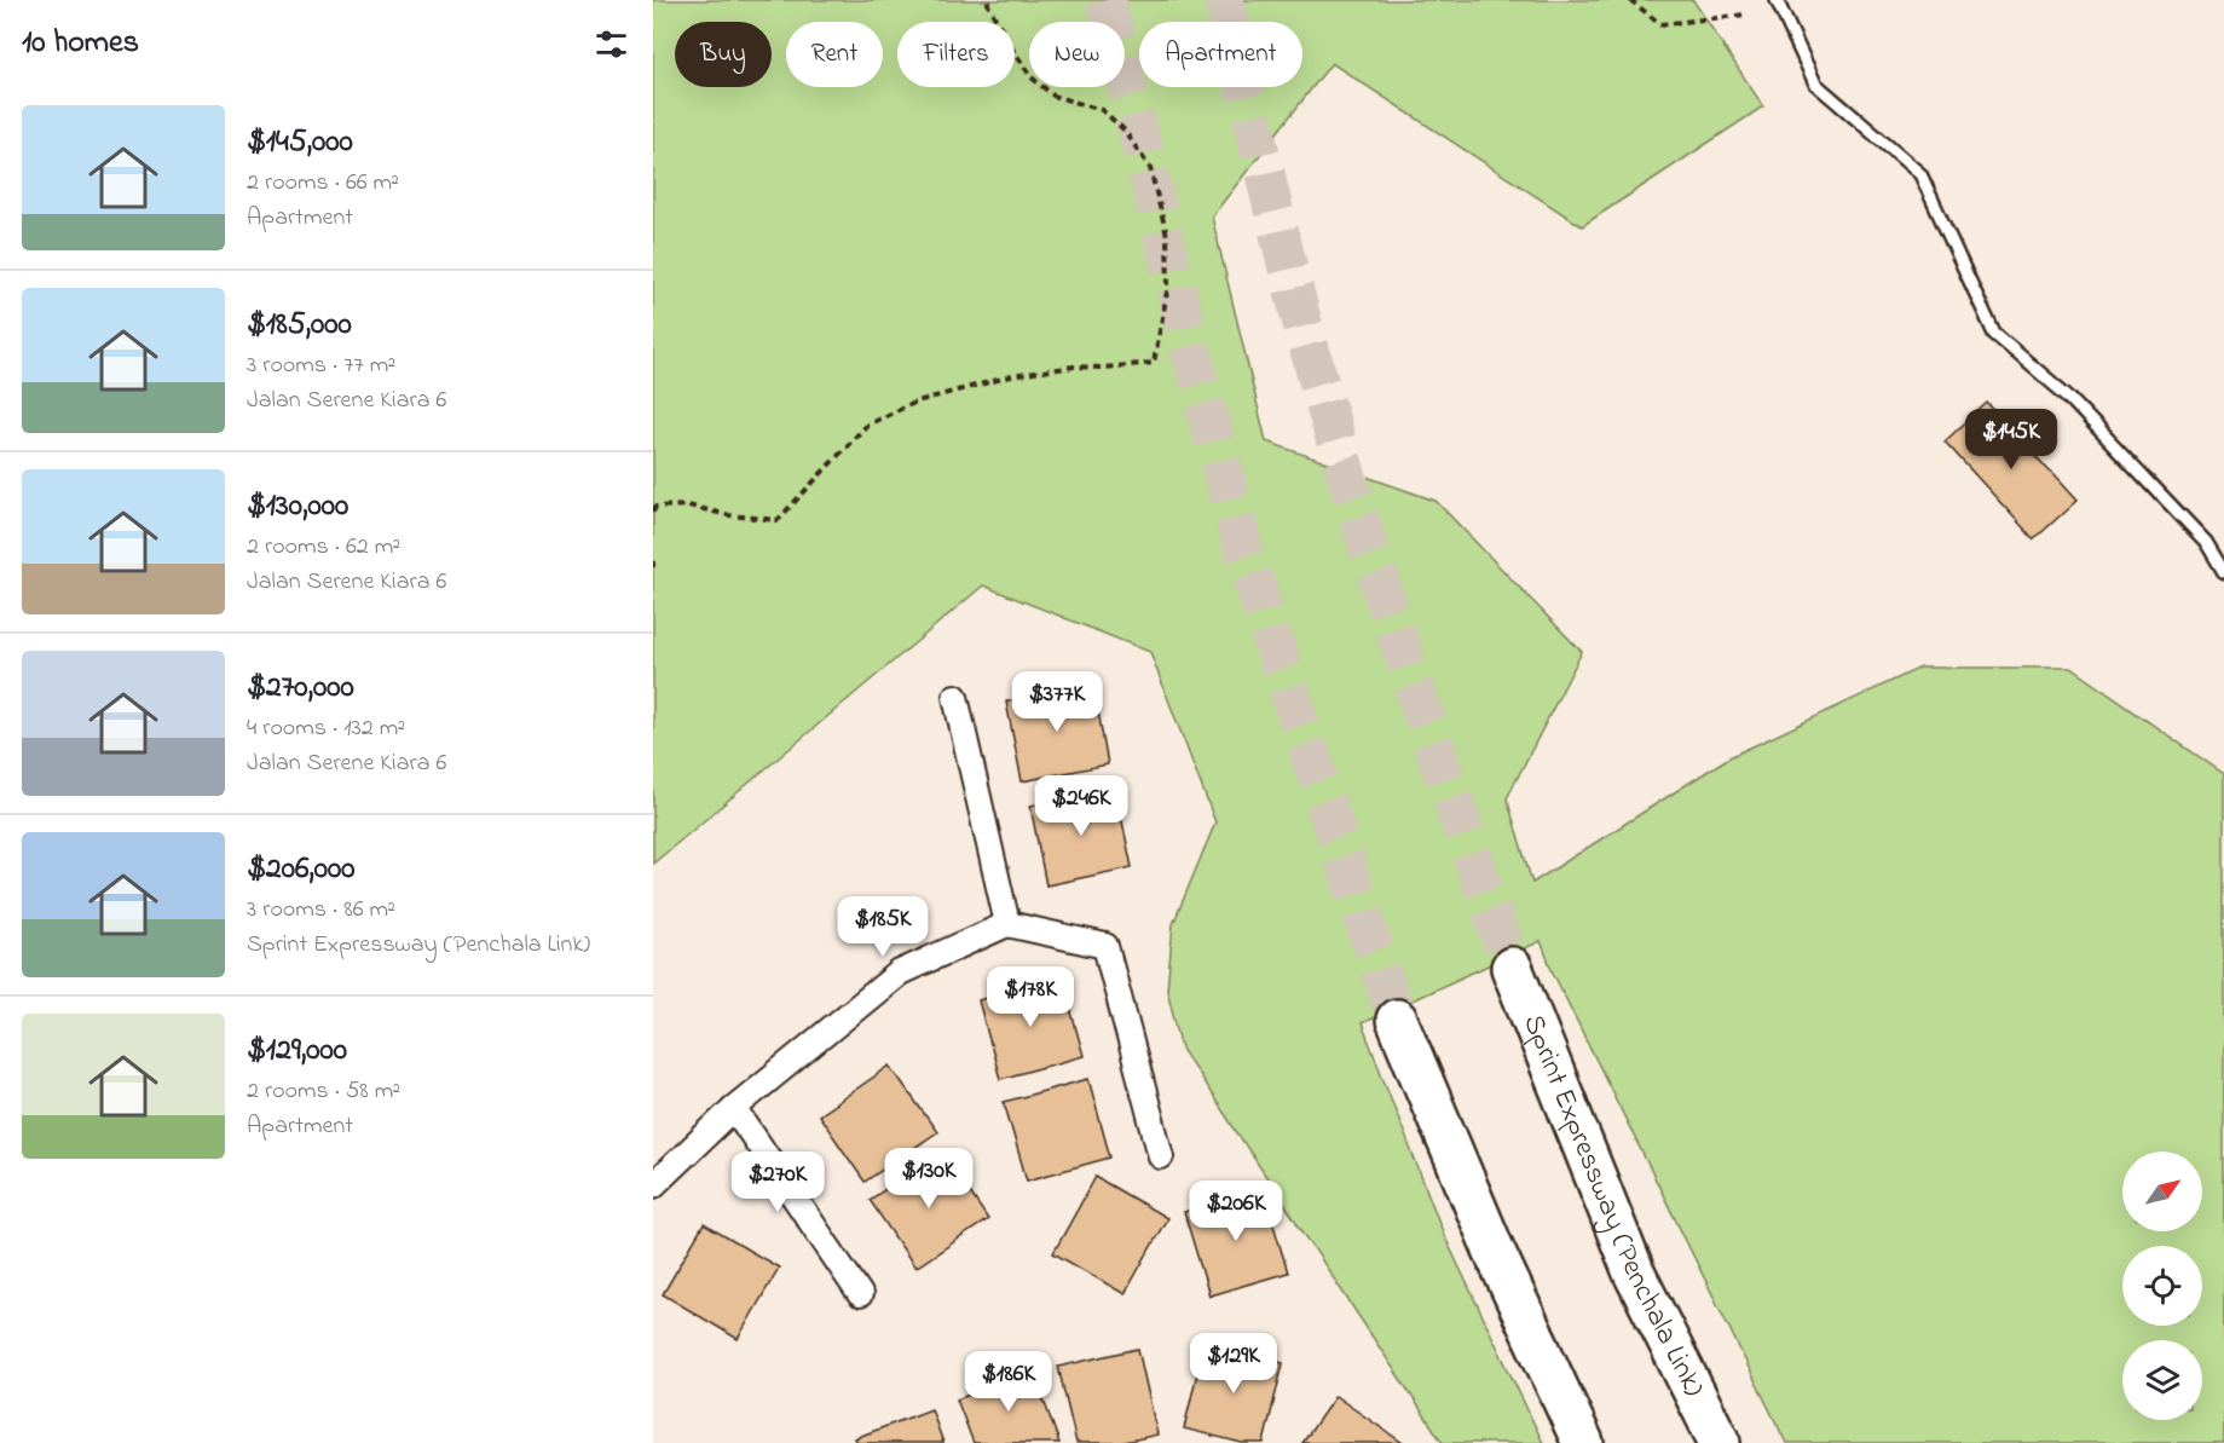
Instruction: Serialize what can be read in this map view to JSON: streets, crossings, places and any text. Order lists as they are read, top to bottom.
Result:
{
  "streets": {
    "highway": ["Sprint Expressway (Penchala Link)"]
  },
  "north": "top right",
  "page": {
    "heading": "10 homes",
    "chip": [
      "Buy",
      "Rent",
      "Filters",
      "New",
      "Apartment"
    ],
    "list": [
      {
        "name": "$145,000",
        "note": "2 rooms · 66 m² · Apartment"
      },
      {
        "name": "$185,000",
        "note": "3 rooms · 77 m² · Jalan Serene Kiara 6"
      },
      {
        "name": "$130,000",
        "note": "2 rooms · 62 m² · Jalan Serene Kiara 6"
      },
      {
        "name": "$270,000",
        "note": "4 rooms · 132 m² · Jalan Serene Kiara 6"
      },
      {
        "name": "$206,000",
        "note": "3 rooms · 86 m² · Sprint Expressway (Penchala Link)"
      },
      {
        "name": "$129,000",
        "note": "2 rooms · 58 m² · Apartment"
      }
    ],
    "price": [
      "$145K",
      "$377K",
      "$246K",
      "$185K",
      "$178K",
      "$130K",
      "$270K",
      "$206K",
      "$129K",
      "$186K"
    ]
  }
}
